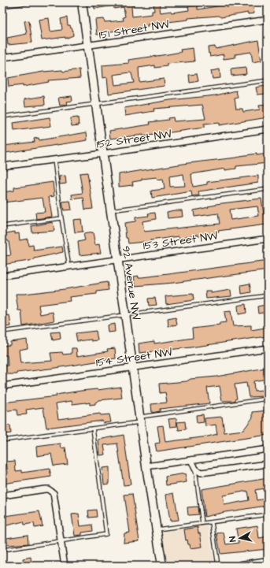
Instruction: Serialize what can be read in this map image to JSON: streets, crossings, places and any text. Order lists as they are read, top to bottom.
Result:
{
  "streets": {
    "street": [
      "151 Street NW",
      "152 Street NW",
      "153 Street NW",
      "92 Avenue NW",
      "154 Street NW"
    ]
  },
  "crossings": [
    ["151 Street NW", "92 Avenue NW"],
    ["152 Street NW", "92 Avenue NW"],
    ["153 Street NW", "92 Avenue NW"],
    ["92 Avenue NW", "154 Street NW"]
  ],
  "north": "left"
}
